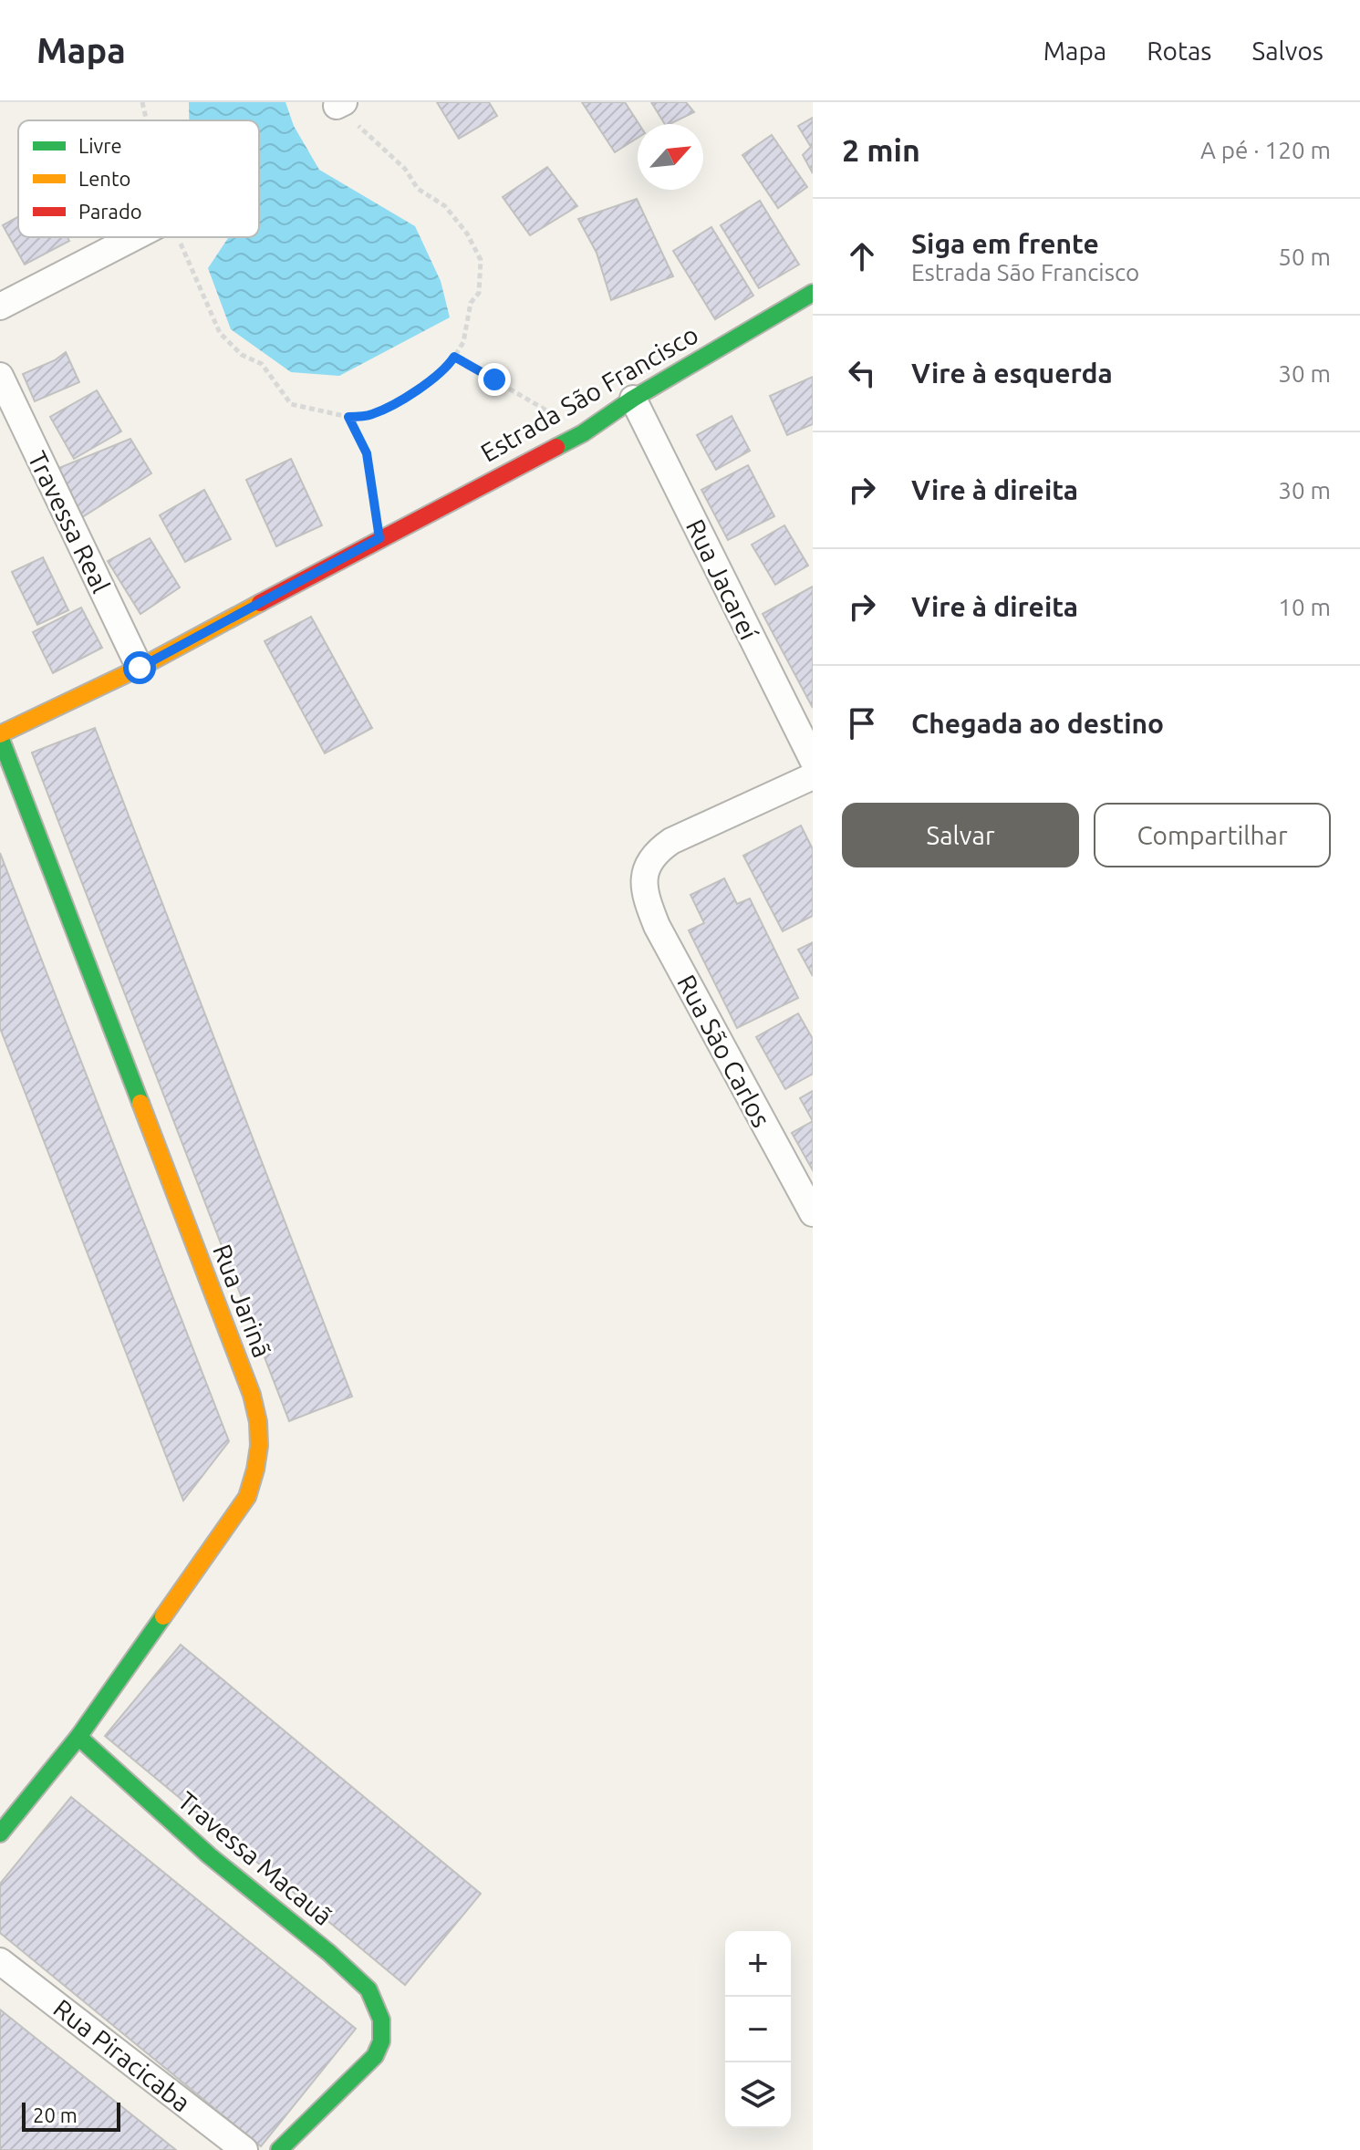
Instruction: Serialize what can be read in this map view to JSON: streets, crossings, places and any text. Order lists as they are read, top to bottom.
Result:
{
  "streets": {
    "street": [
      "Estrada São Francisco",
      "Travessa Real",
      "Rua Jacareí",
      "Rua São Carlos",
      "Rua Jarinã",
      "Travessa Macauã",
      "Rua Piracicaba"
    ]
  },
  "crossings": [
    ["Estrada São Francisco", "Travessa Real"],
    ["Estrada São Francisco", "Rua Jacareí"],
    ["Estrada São Francisco", "Rua Jarinã"],
    ["Rua Jarinã", "Travessa Macauã"]
  ],
  "legend": ["Livre", "Lento", "Parado"],
  "scale_bar": "20 m",
  "north": "top right",
  "page": {
    "header": "Mapa",
    "nav": ["Mapa", "Rotas", "Salvos"],
    "heading": ["2 min", "A pé · 120 m"],
    "list": [
      ["Siga em frente", "Estrada São Francisco", "50 m"],
      ["Vire à esquerda", "30 m"],
      ["Vire à direita", "30 m"],
      ["Vire à direita", "10 m"],
      "Chegada ao destino"
    ],
    "buttons": ["Salvar", "Compartilhar"],
    "map_buttons": ["+", "−"],
    "scale": "20 m"
  }
}
